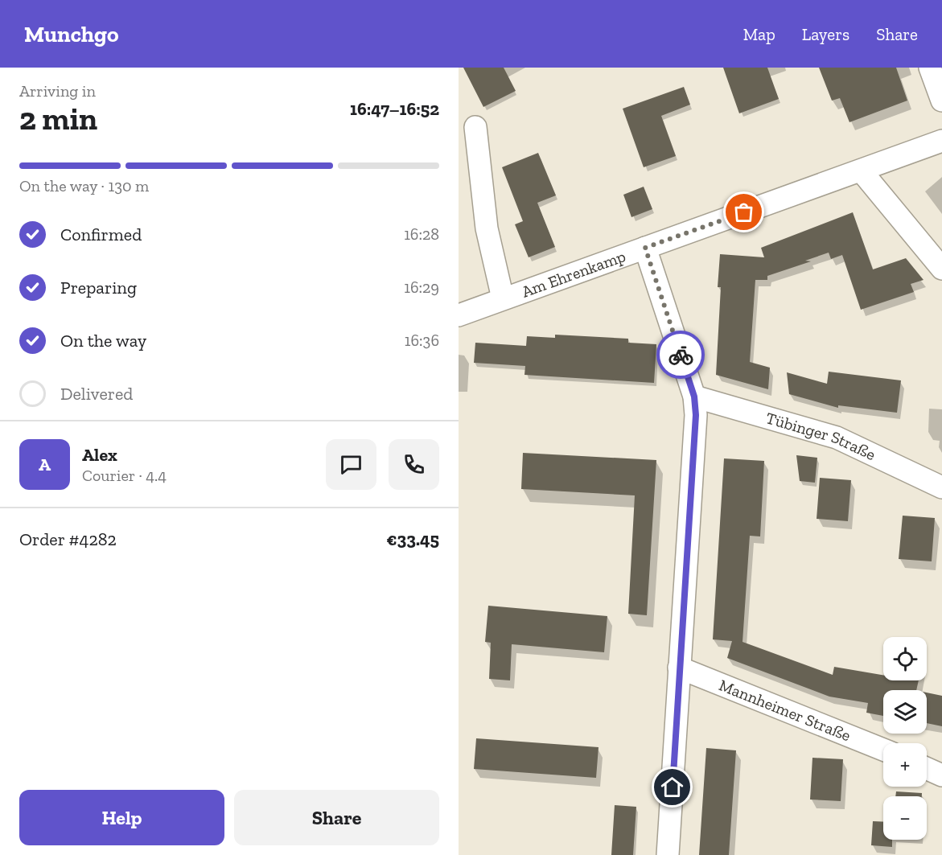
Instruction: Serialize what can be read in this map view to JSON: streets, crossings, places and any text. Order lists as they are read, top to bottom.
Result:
{
  "streets": {
    "street": ["Am Ehrenkamp", "Tübinger Straße", "Mannheimer Straße"]
  },
  "page": {
    "header": "Munchgo",
    "nav": ["Map", "Layers", "Share"],
    "heading": ["2 min", "Arriving in", "16:47–16:52"],
    "panel": [
      "Alex",
      "Courier · 4.4",
      "Order #4282",
      "€33.45"
    ],
    "bar": "On the way · 130 m",
    "list": [
      ["Confirmed", "16:28"],
      ["Preparing", "16:29"],
      ["On the way", "16:36"],
      "Delivered"
    ],
    "round": "A",
    "map_buttons": ["+", "−"],
    "buttons": ["Help", "Share"]
  }
}
